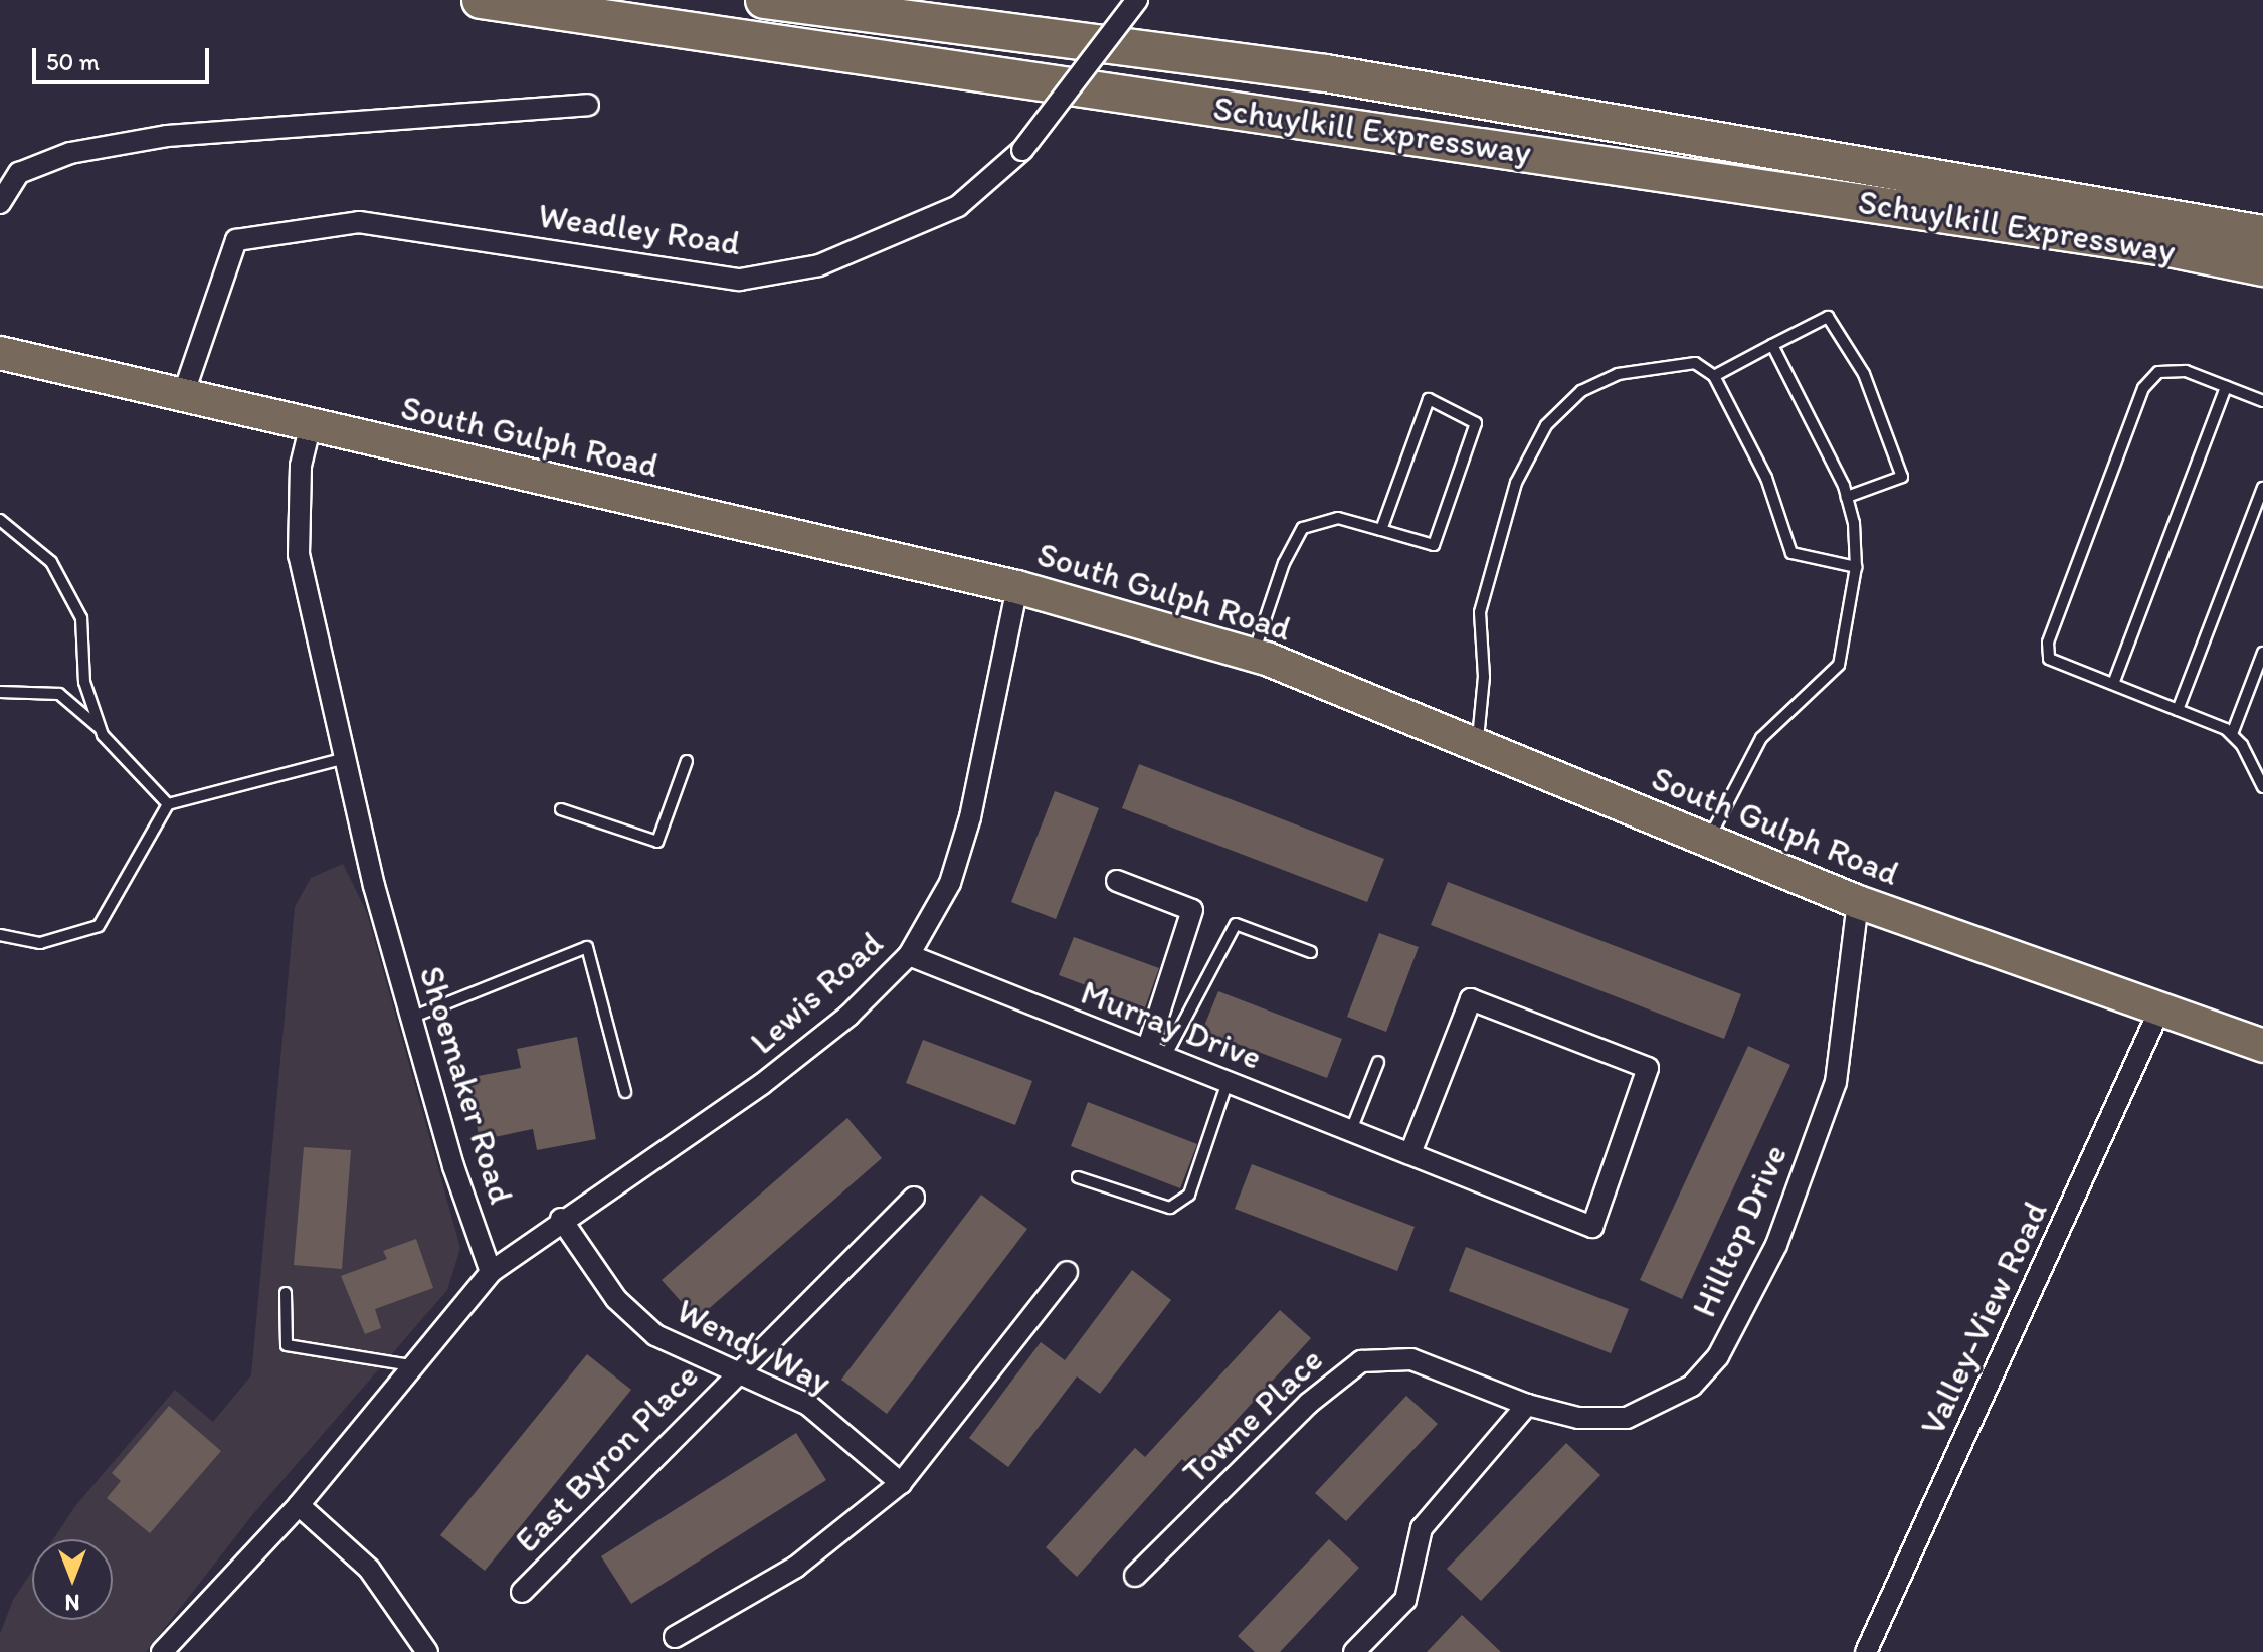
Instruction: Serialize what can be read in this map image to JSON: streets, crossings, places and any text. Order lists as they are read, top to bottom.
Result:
{
  "streets": {
    "highway": ["Schuylkill Expressway"],
    "main road": ["South Gulph Road"],
    "street": [
      "Weadley Road",
      "Lewis Road",
      "Murray Drive",
      "Shoemaker Road",
      "Hilltop Drive",
      "Valley-View Road",
      "Wendy Way",
      "Towne Place",
      "East Byron Place"
    ]
  },
  "crossings": [
    ["Weadley Road", "South Gulph Road"],
    ["South Gulph Road", "Lewis Road"],
    ["South Gulph Road", "Shoemaker Road"],
    ["South Gulph Road", "Hilltop Drive"],
    ["South Gulph Road", "Valley-View Road"],
    ["Lewis Road", "Murray Drive"],
    ["Lewis Road", "Shoemaker Road"],
    ["Lewis Road", "Wendy Way"],
    ["Hilltop Drive", "Towne Place"],
    ["Wendy Way", "East Byron Place"]
  ],
  "scale_bar": "50 m",
  "north": "bottom"
}
